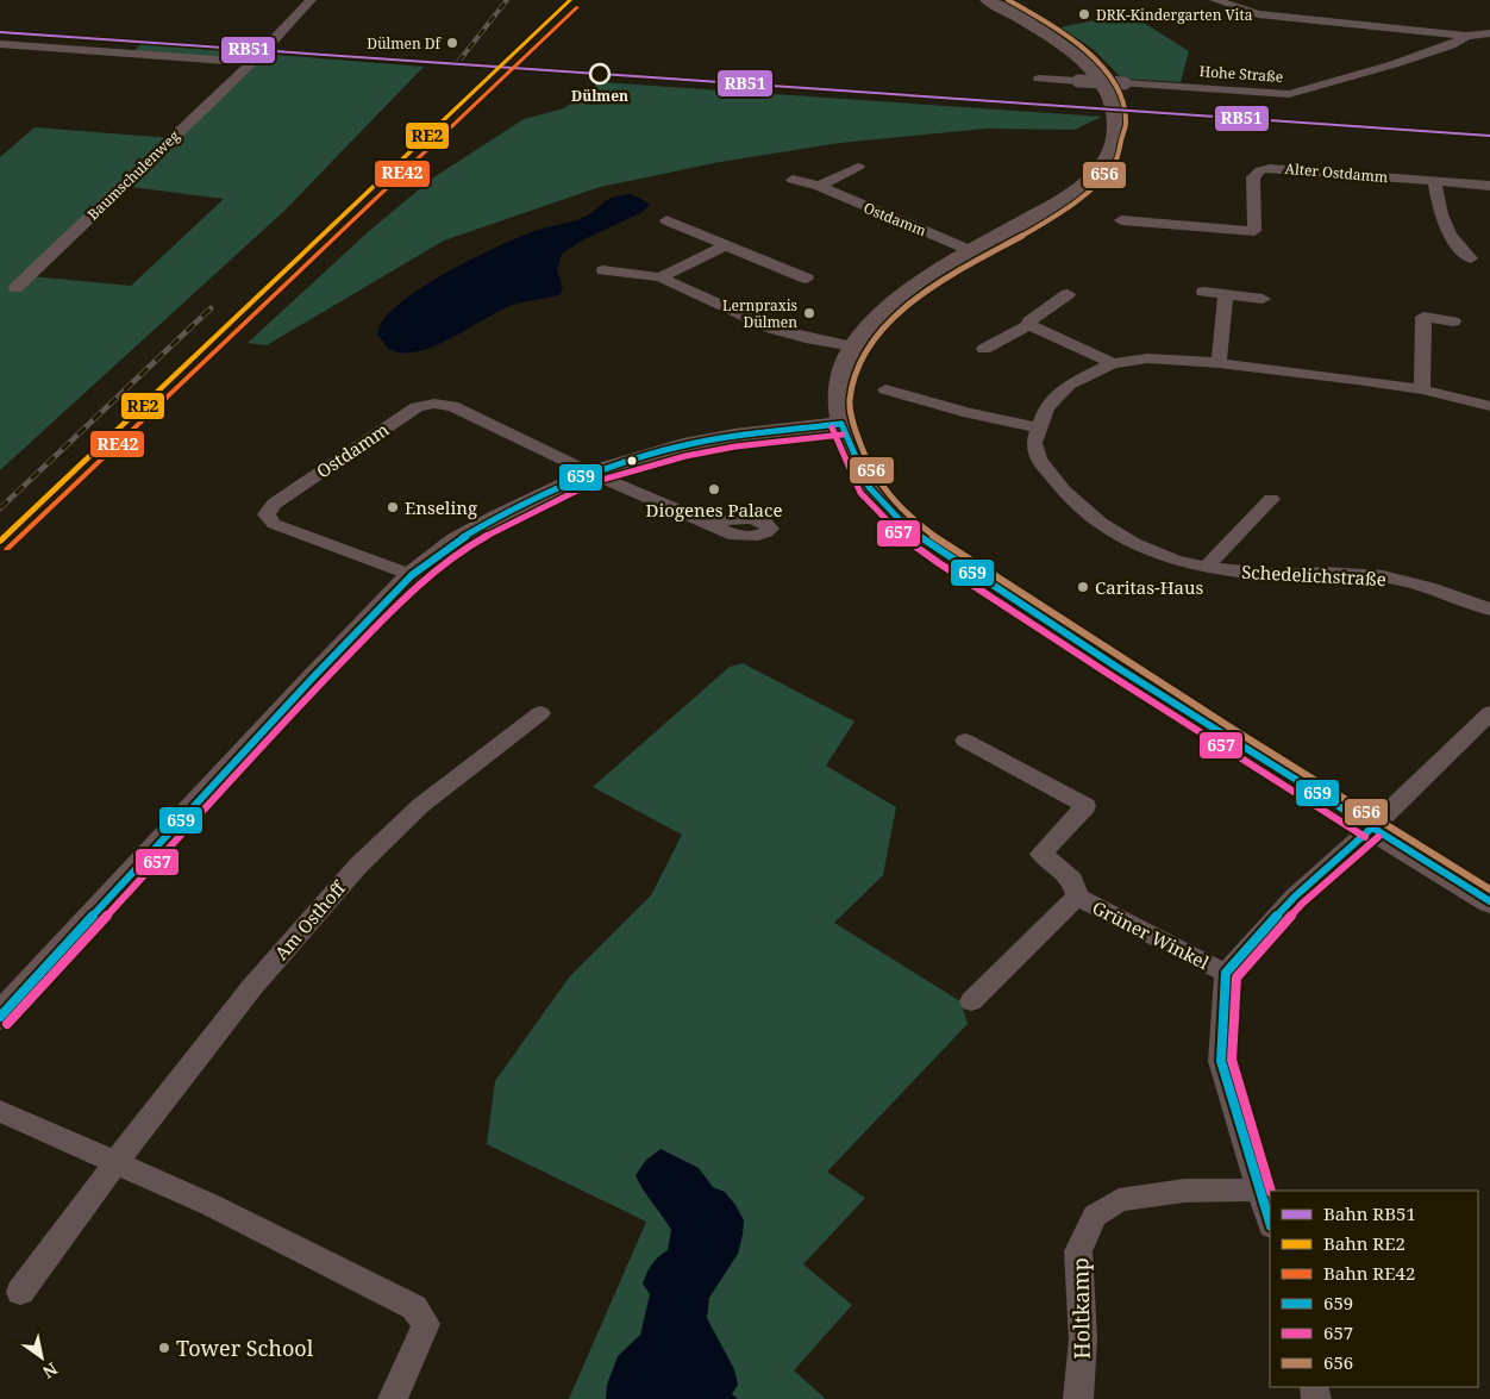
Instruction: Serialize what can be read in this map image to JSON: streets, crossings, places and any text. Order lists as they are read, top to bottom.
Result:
{
  "streets": {
    "street": [
      "Hohe Straße",
      "Alter Ostdamm",
      "Baumschulenweg",
      "Ostdamm",
      "Schedelichstraße",
      "Am Osthoff",
      "Grüner Winkel",
      "Holtkamp"
    ]
  },
  "places": [
    "DRK-Kindergarten Vita",
    "Dülmen Df",
    "Dülmen",
    "Lernpraxis Dülmen",
    "Diogenes Palace",
    "Enseling",
    "Caritas-Haus",
    "Tower School"
  ],
  "lines": [
    "rail line RE2",
    "transit line 656",
    "rail line RE42",
    "rail line RB51",
    "transit line 659",
    "transit line 657"
  ],
  "legend": [
    "Bahn RB51",
    "Bahn RE2",
    "Bahn RE42",
    "659",
    "657",
    "656"
  ],
  "north": "bottom right"
}
